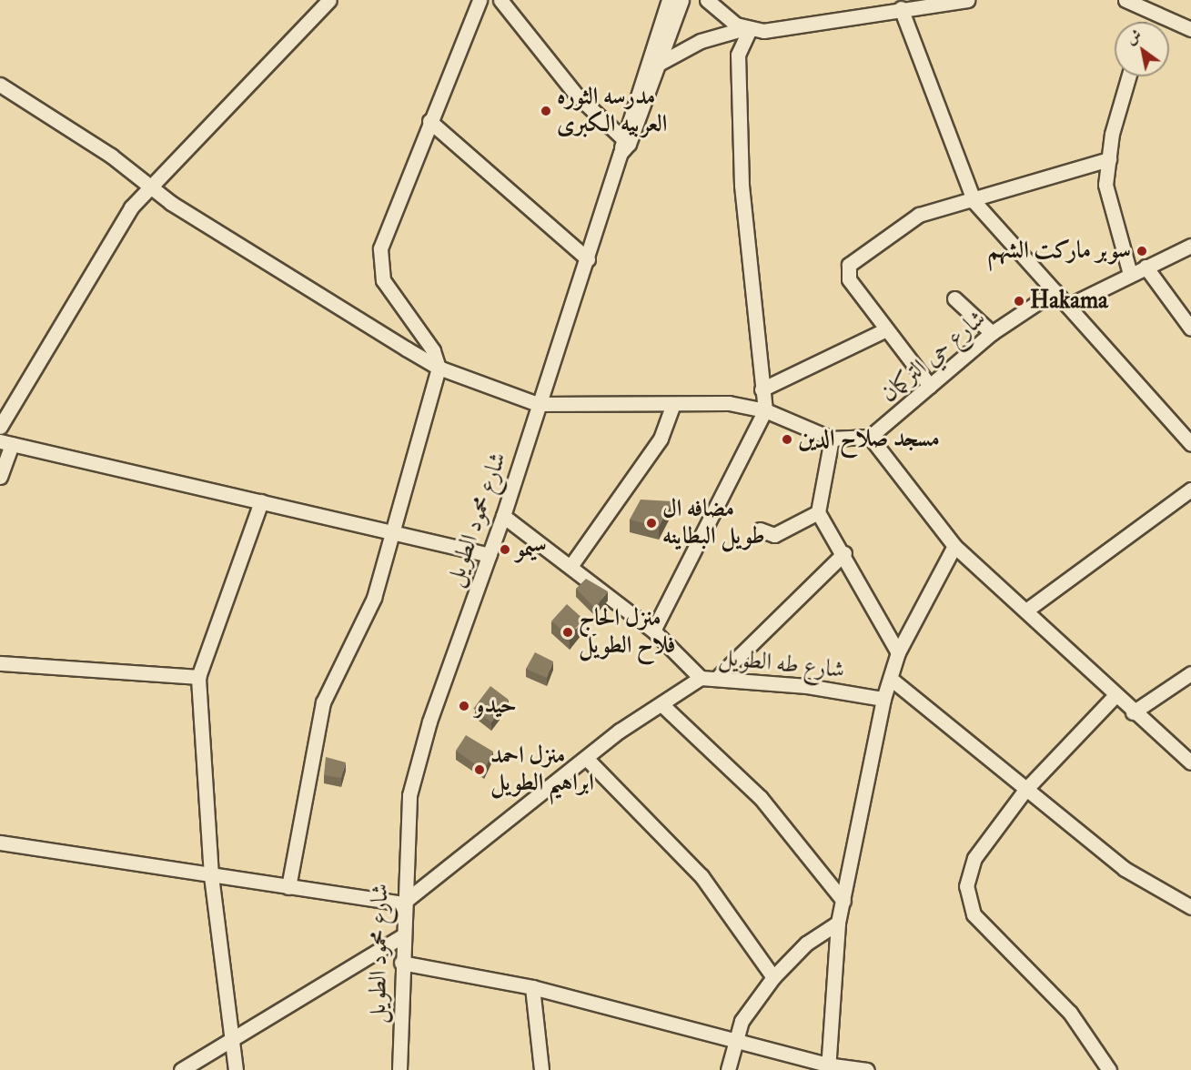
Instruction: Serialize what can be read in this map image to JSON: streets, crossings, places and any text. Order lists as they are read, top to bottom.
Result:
{
  "streets": {
    "street": ["شارع حي التركمان", "شارع محمود الطويل", "شارع طه الطويل"]
  },
  "crossings": [
    ["شارع محمود الطويل", "شارع طه الطويل"]
  ],
  "places": [
    "مدرسه الثوره العربيه الكبرى",
    "سوبر ماركت الشهم",
    "Hakama",
    "مسجد صلاح الدين",
    "مضافه ال طويل البطاينه",
    "سيمو",
    "منزل الحاج فلاح الطويل",
    "حيدو",
    "منزل احمد ابراهيم الطويل"
  ],
  "north": "top left"
}
